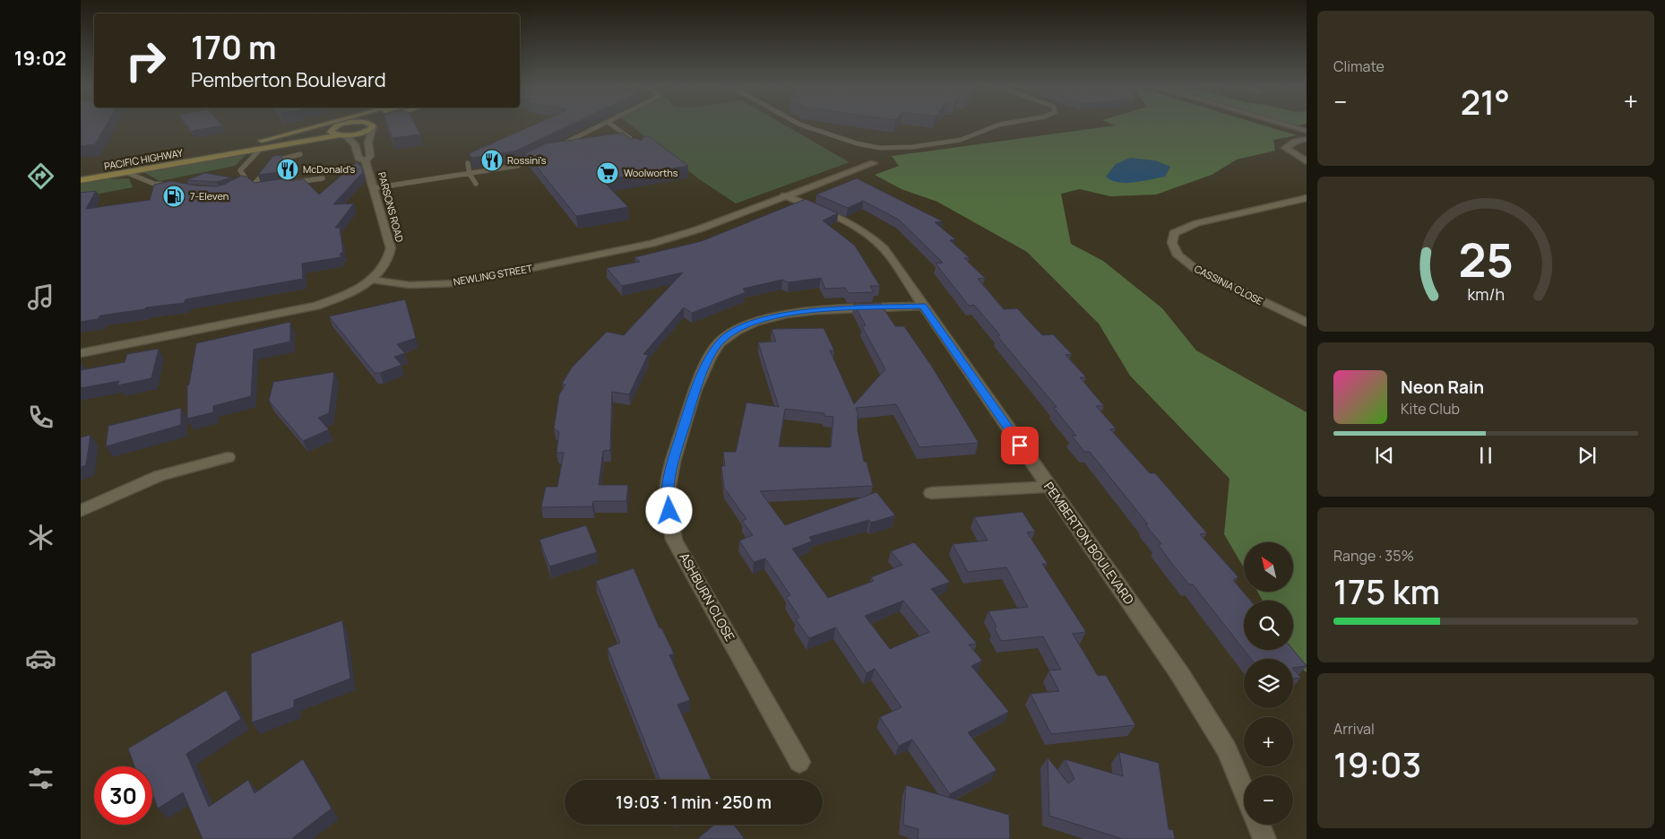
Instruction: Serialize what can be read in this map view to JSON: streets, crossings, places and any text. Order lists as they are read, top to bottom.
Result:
{
  "streets": {
    "main road": ["PACIFIC HIGHWAY"],
    "street": [
      "PARSONS ROAD",
      "NEWLING STREET",
      "CASSINIA CLOSE",
      "PEMBERTON BOULEVARD",
      "ASHBURN CLOSE"
    ]
  },
  "crossings": [
    ["PACIFIC HIGHWAY", "PARSONS ROAD"],
    ["PARSONS ROAD", "NEWLING STREET"],
    ["NEWLING STREET", "PEMBERTON BOULEVARD"],
    ["PEMBERTON BOULEVARD", "ASHBURN CLOSE"]
  ],
  "places": {
    "restaurant": ["Rossini's", "McDonald's"],
    "supermarket": ["Woolworths"],
    "fuel station": ["7-Eleven"]
  },
  "north": "top left",
  "page": {
    "tabs": "19:02",
    "tile": [
      "Climate",
      ["Range · 35%", "175 km"],
      ["Arrival", "19:03"]
    ],
    "turn": ["170 m", "Pemberton Boulevard"],
    "heat": ["−", "21°", "+"],
    "song": ["Neon Rain", "Kite Club"],
    "map_buttons": ["+", "−"],
    "limit": "30",
    "trip": "19:03 · 1 min · 250 m",
    "gauge": ["25", "km/h"]
  }
}
